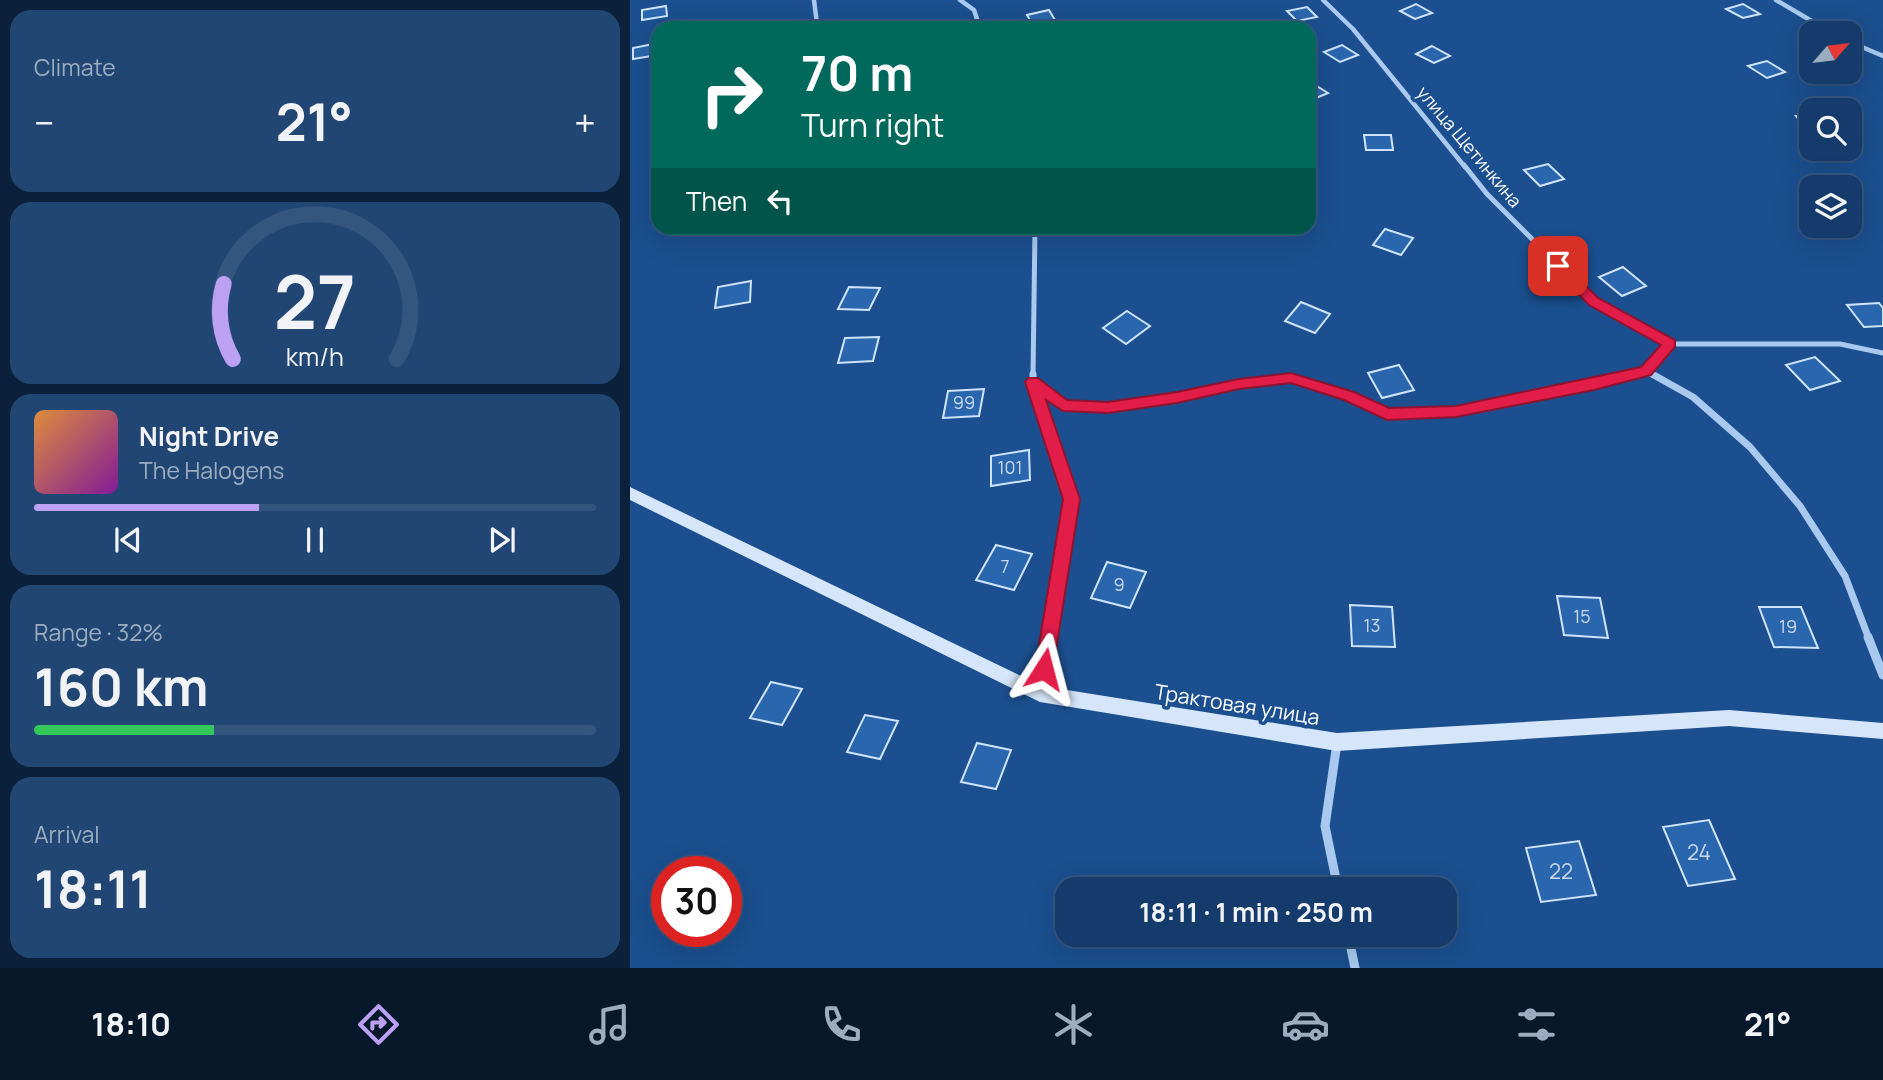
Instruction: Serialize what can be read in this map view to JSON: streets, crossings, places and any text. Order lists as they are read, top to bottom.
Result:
{
  "streets": {
    "street": ["улица Щетинкина", "Трактовая улица"]
  },
  "house_numbers": [
    "99",
    "101",
    "7",
    "9",
    "15",
    "13",
    "19",
    "24",
    "22"
  ],
  "north": "top right",
  "page": {
    "tile": [
      "Climate",
      ["Range · 32%", "160 km"],
      ["Arrival", "18:11"]
    ],
    "turn": ["70 m", "Turn right"],
    "heat": ["−", "21°", "+"],
    "then": "Then",
    "song": ["Night Drive", "The Halogens"],
    "limit": "30",
    "trip": "18:11 · 1 min · 250 m",
    "tabs": ["18:10", "21°"],
    "gauge": ["27", "km/h"]
  }
}
